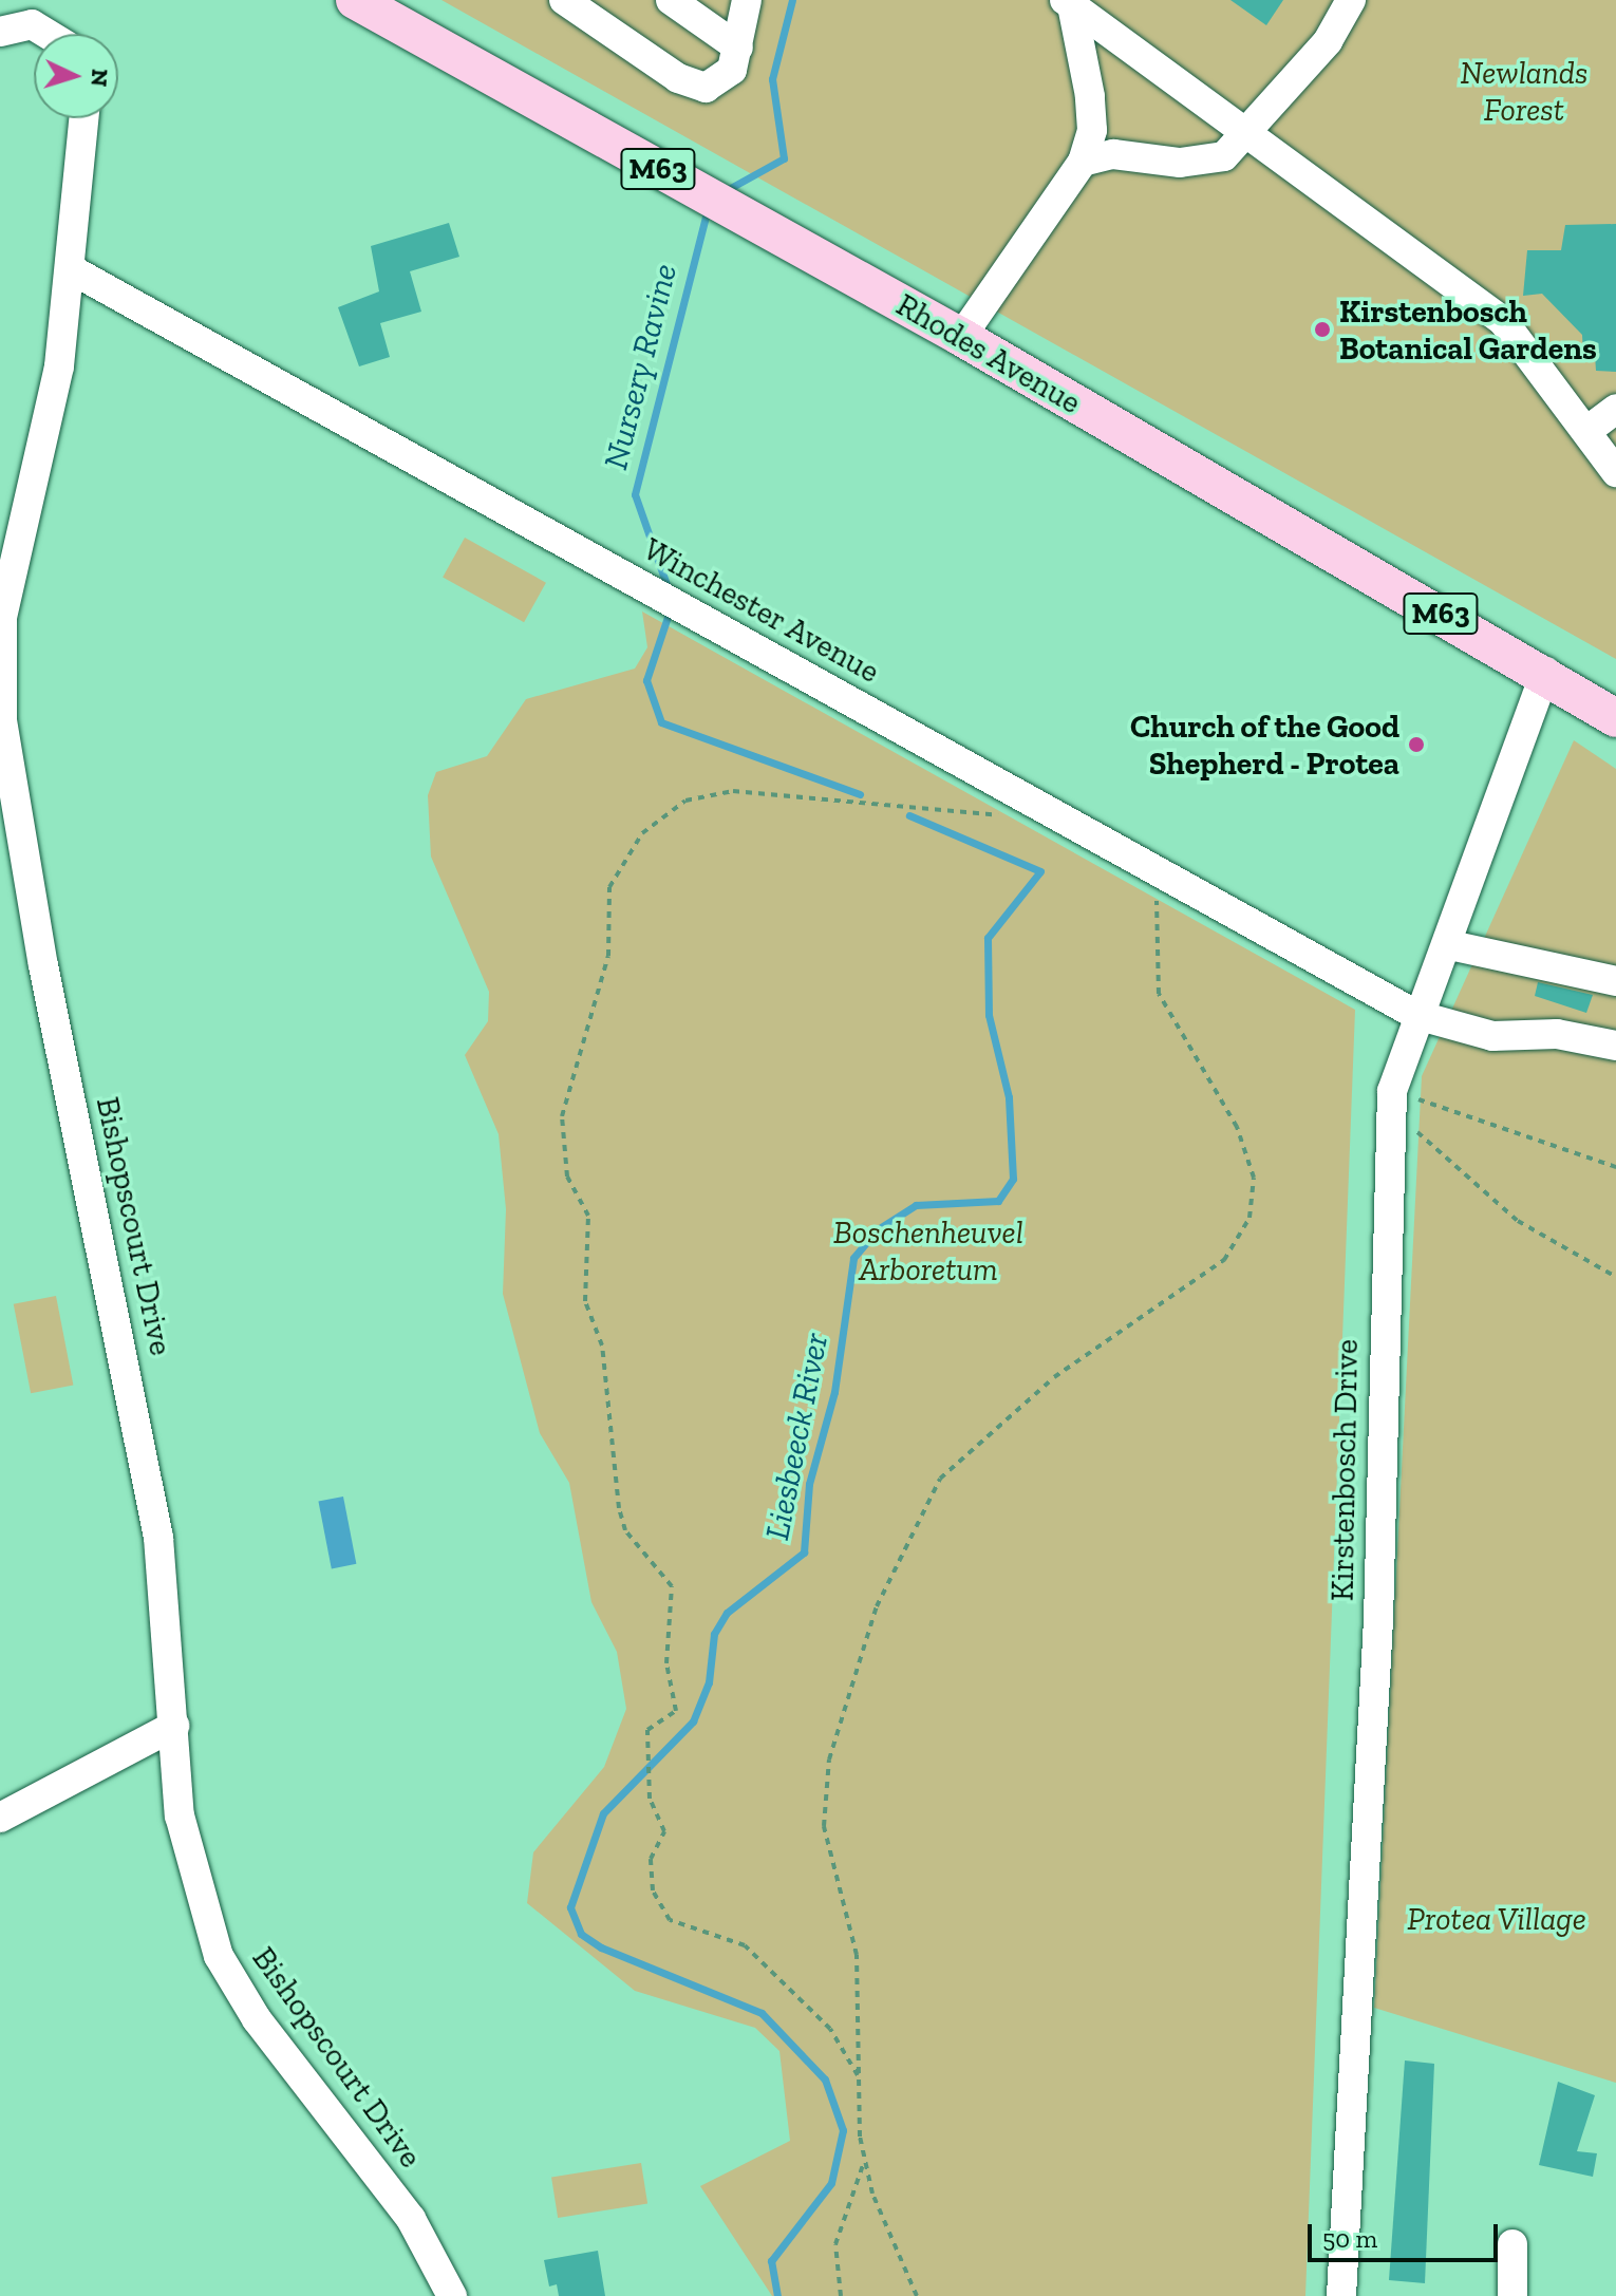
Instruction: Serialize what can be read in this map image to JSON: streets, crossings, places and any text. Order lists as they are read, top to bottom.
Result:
{
  "streets": {
    "main road": ["M63", "Rhodes Avenue"],
    "street": ["Winchester Avenue", "Bishopscourt Drive", "Kirstenbosch Drive"]
  },
  "crossings": [
    ["Rhodes Avenue", "Kirstenbosch Drive"],
    ["Winchester Avenue", "Bishopscourt Drive"],
    ["Winchester Avenue", "Kirstenbosch Drive"]
  ],
  "water": ["Nursery Ravine", "Liesbeeck River"],
  "parks": ["Newlands Forest", "Boschenheuvel Arboretum", "Protea Village"],
  "places": ["Kirstenbosch Botanical Gardens", "Church of the Good Shepherd - Protea"],
  "scale_bar": "50 m",
  "north": "right"
}
